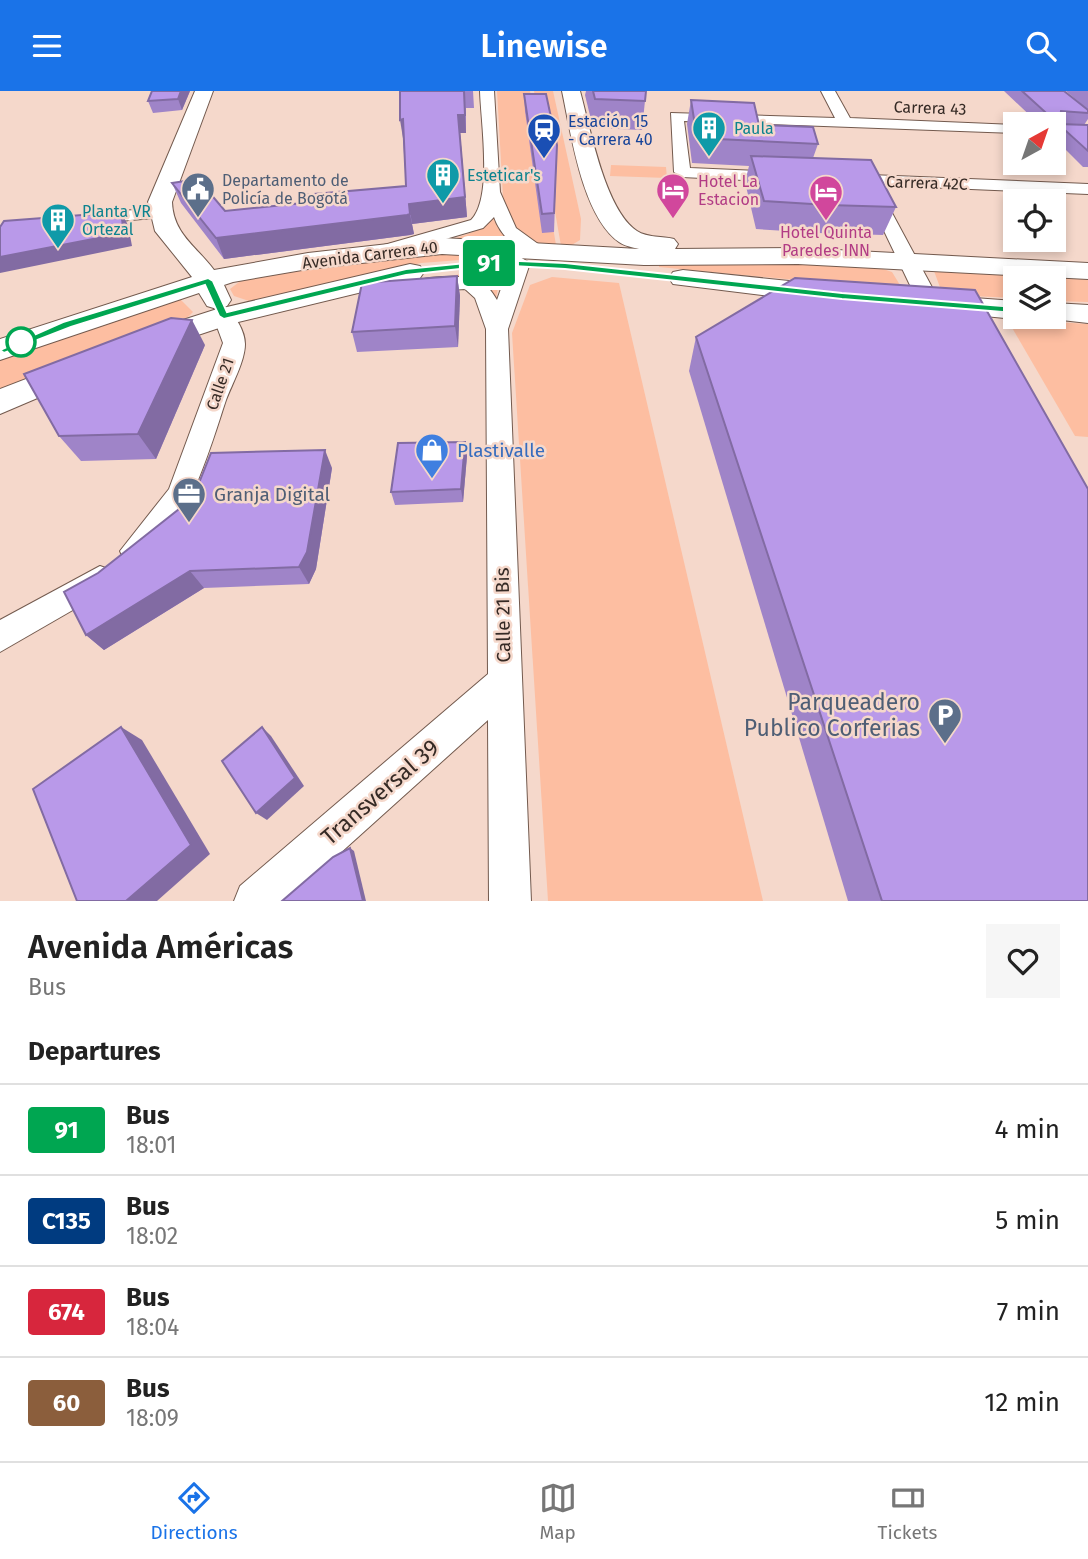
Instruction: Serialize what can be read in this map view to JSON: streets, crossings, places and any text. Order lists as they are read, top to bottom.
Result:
{
  "streets": {
    "main road": ["Avenida Carrera 40", "Calle 21"],
    "street": [
      "Carrera 43",
      "Carrera 42C",
      "Calle 21 Bis",
      "Transversal 39"
    ]
  },
  "crossings": [
    ["Avenida Carrera 40", "Calle 21"],
    ["Avenida Carrera 40", "Calle 21 Bis"],
    ["Calle 21", "Calle 21 Bis"],
    ["Calle 21 Bis", "Transversal 39"]
  ],
  "places": {
    "building": ["Paula", "Esteticar's", "Planta VR Ortezal"],
    "station": ["Estación 15 - Carrera 40"],
    "public building": ["Departamento de Policía de Bogotá"],
    "hotel": ["Hotel La Estacion", "Hotel Quinta Paredes INN"],
    "shop": ["Plastivalle"],
    "office": ["Granja Digital"],
    "parking": ["Parqueadero Publico Corferias"]
  },
  "lines": ["bus line 91"],
  "north": "top right",
  "page": {
    "header": "Linewise",
    "on_map": "91",
    "heading": [
      ["Avenida Américas", "Bus"],
      "Departures"
    ],
    "list": [
      {
        "mark": "91",
        "name": "Bus",
        "note": "18:01",
        "value": "4 min"
      },
      {
        "mark": "C135",
        "name": "Bus",
        "note": "18:02",
        "value": "5 min"
      },
      {
        "mark": "674",
        "name": "Bus",
        "note": "18:04",
        "value": "7 min"
      },
      {
        "mark": "60",
        "name": "Bus",
        "note": "18:09",
        "value": "12 min"
      }
    ],
    "tabs": ["Directions", "Map", "Tickets"]
  }
}
